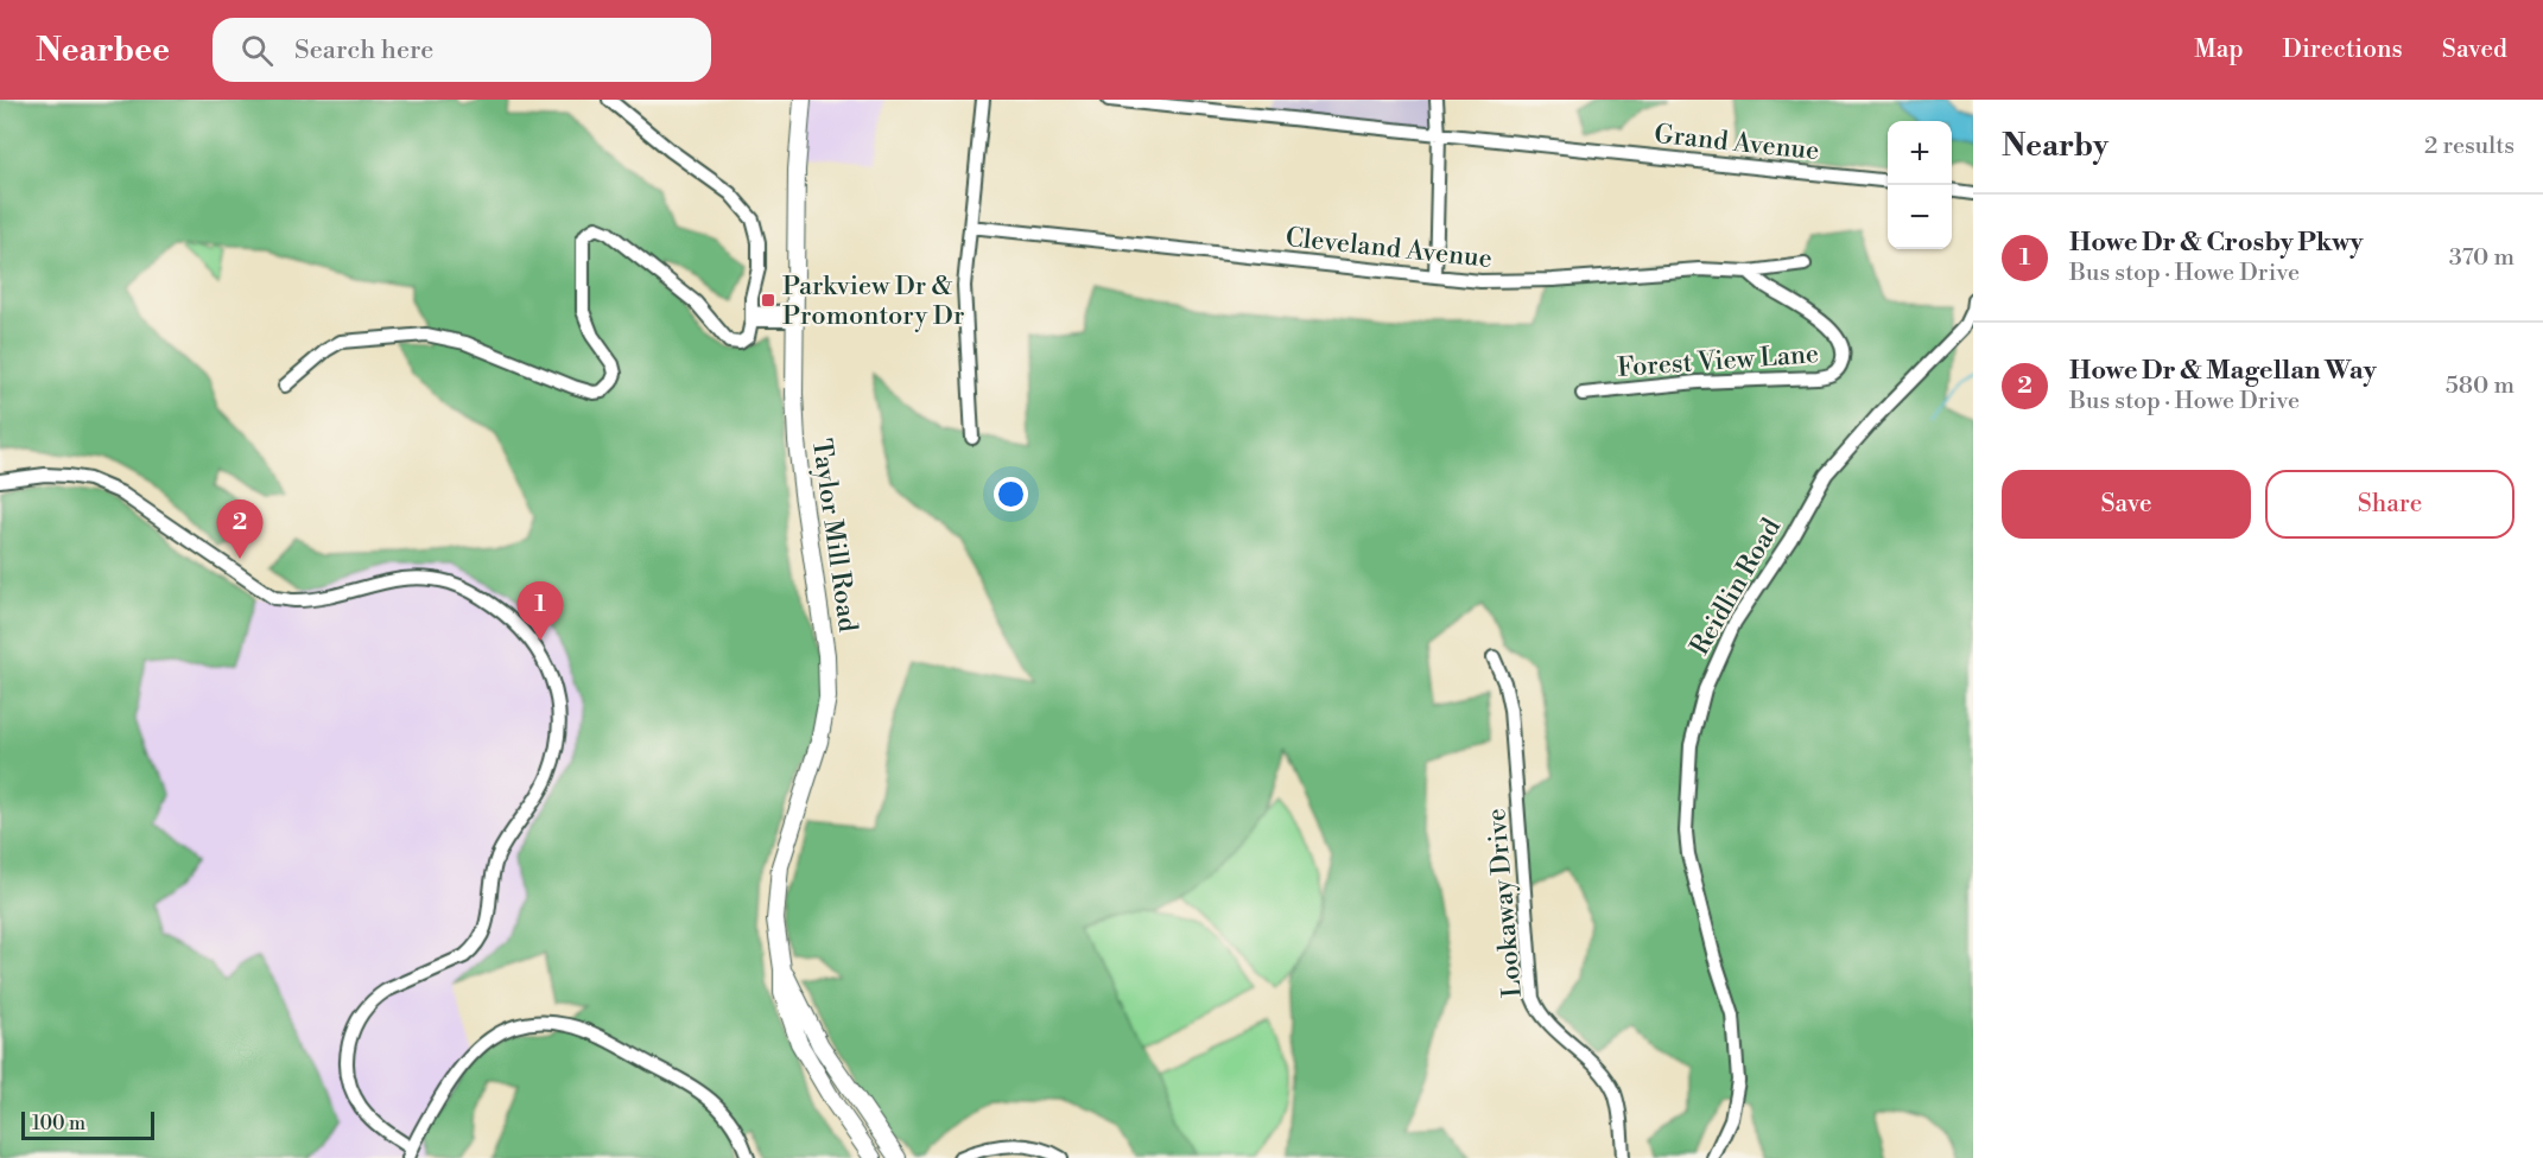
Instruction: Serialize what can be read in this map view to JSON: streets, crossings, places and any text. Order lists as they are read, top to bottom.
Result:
{
  "streets": {
    "main road": ["Taylor Mill Road"],
    "street": [
      "Grand Avenue",
      "Cleveland Avenue",
      "Forest View Lane",
      "Reidlin Road",
      "Lookaway Drive"
    ]
  },
  "crossings": [
    ["Cleveland Avenue", "Forest View Lane"]
  ],
  "places": {
    "transit": ["Parkview Dr & Promontory Dr"]
  },
  "scale_bar": "100 m",
  "page": {
    "header": "Nearbee",
    "search": "Search here",
    "nav": ["Map", "Directions", "Saved"],
    "heading": ["Nearby", "2 results"],
    "map_buttons": ["+", "−"],
    "list": [
      {
        "mark": "1",
        "name": "Howe Dr & Crosby Pkwy",
        "note": "Bus stop · Howe Drive",
        "value": "370 m"
      },
      {
        "mark": "2",
        "name": "Howe Dr & Magellan Way",
        "note": "Bus stop · Howe Drive",
        "value": "580 m"
      }
    ],
    "buttons": ["Save", "Share"],
    "pins": ["2", "1"],
    "scale": "100 m"
  }
}
